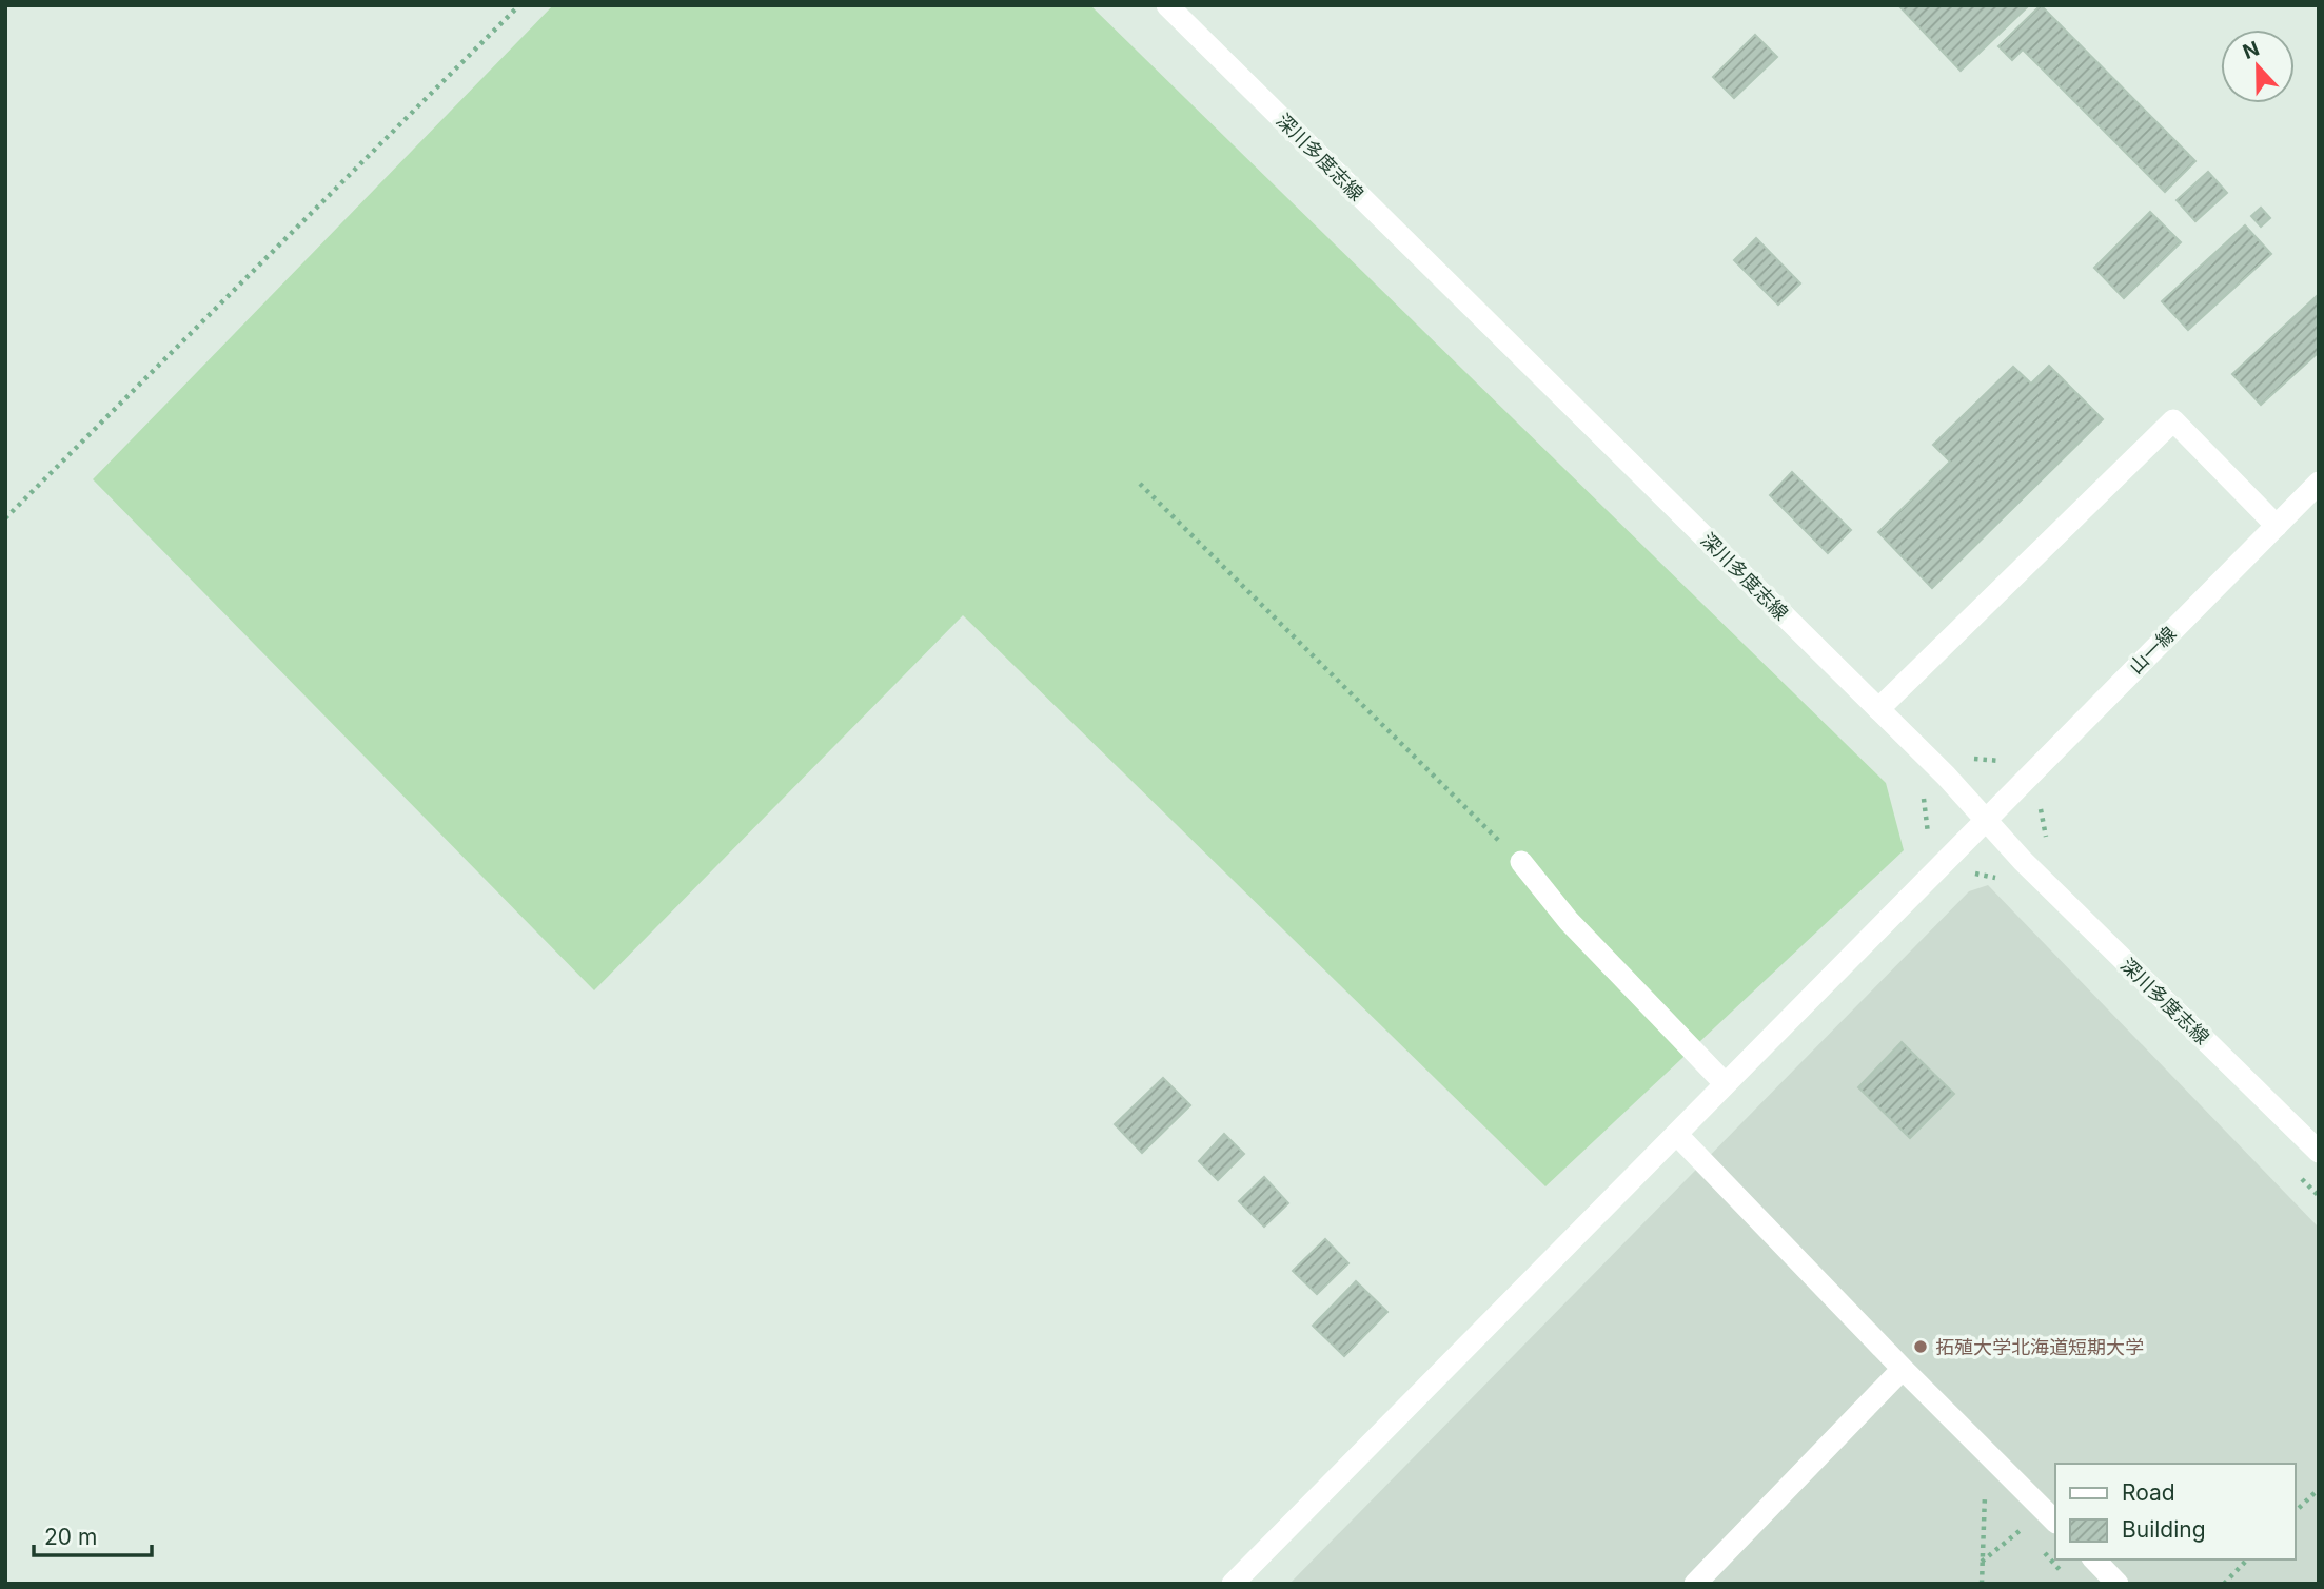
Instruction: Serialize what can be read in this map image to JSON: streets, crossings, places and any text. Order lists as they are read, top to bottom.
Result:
{
  "streets": {
    "main road": ["深川多度志線", "山一線"]
  },
  "crossings": [
    ["深川多度志線", "山一線"]
  ],
  "places": ["拓殖大学北海道短期大学"],
  "legend": ["Road", "Building"],
  "scale_bar": "20 m",
  "north": "top"
}
